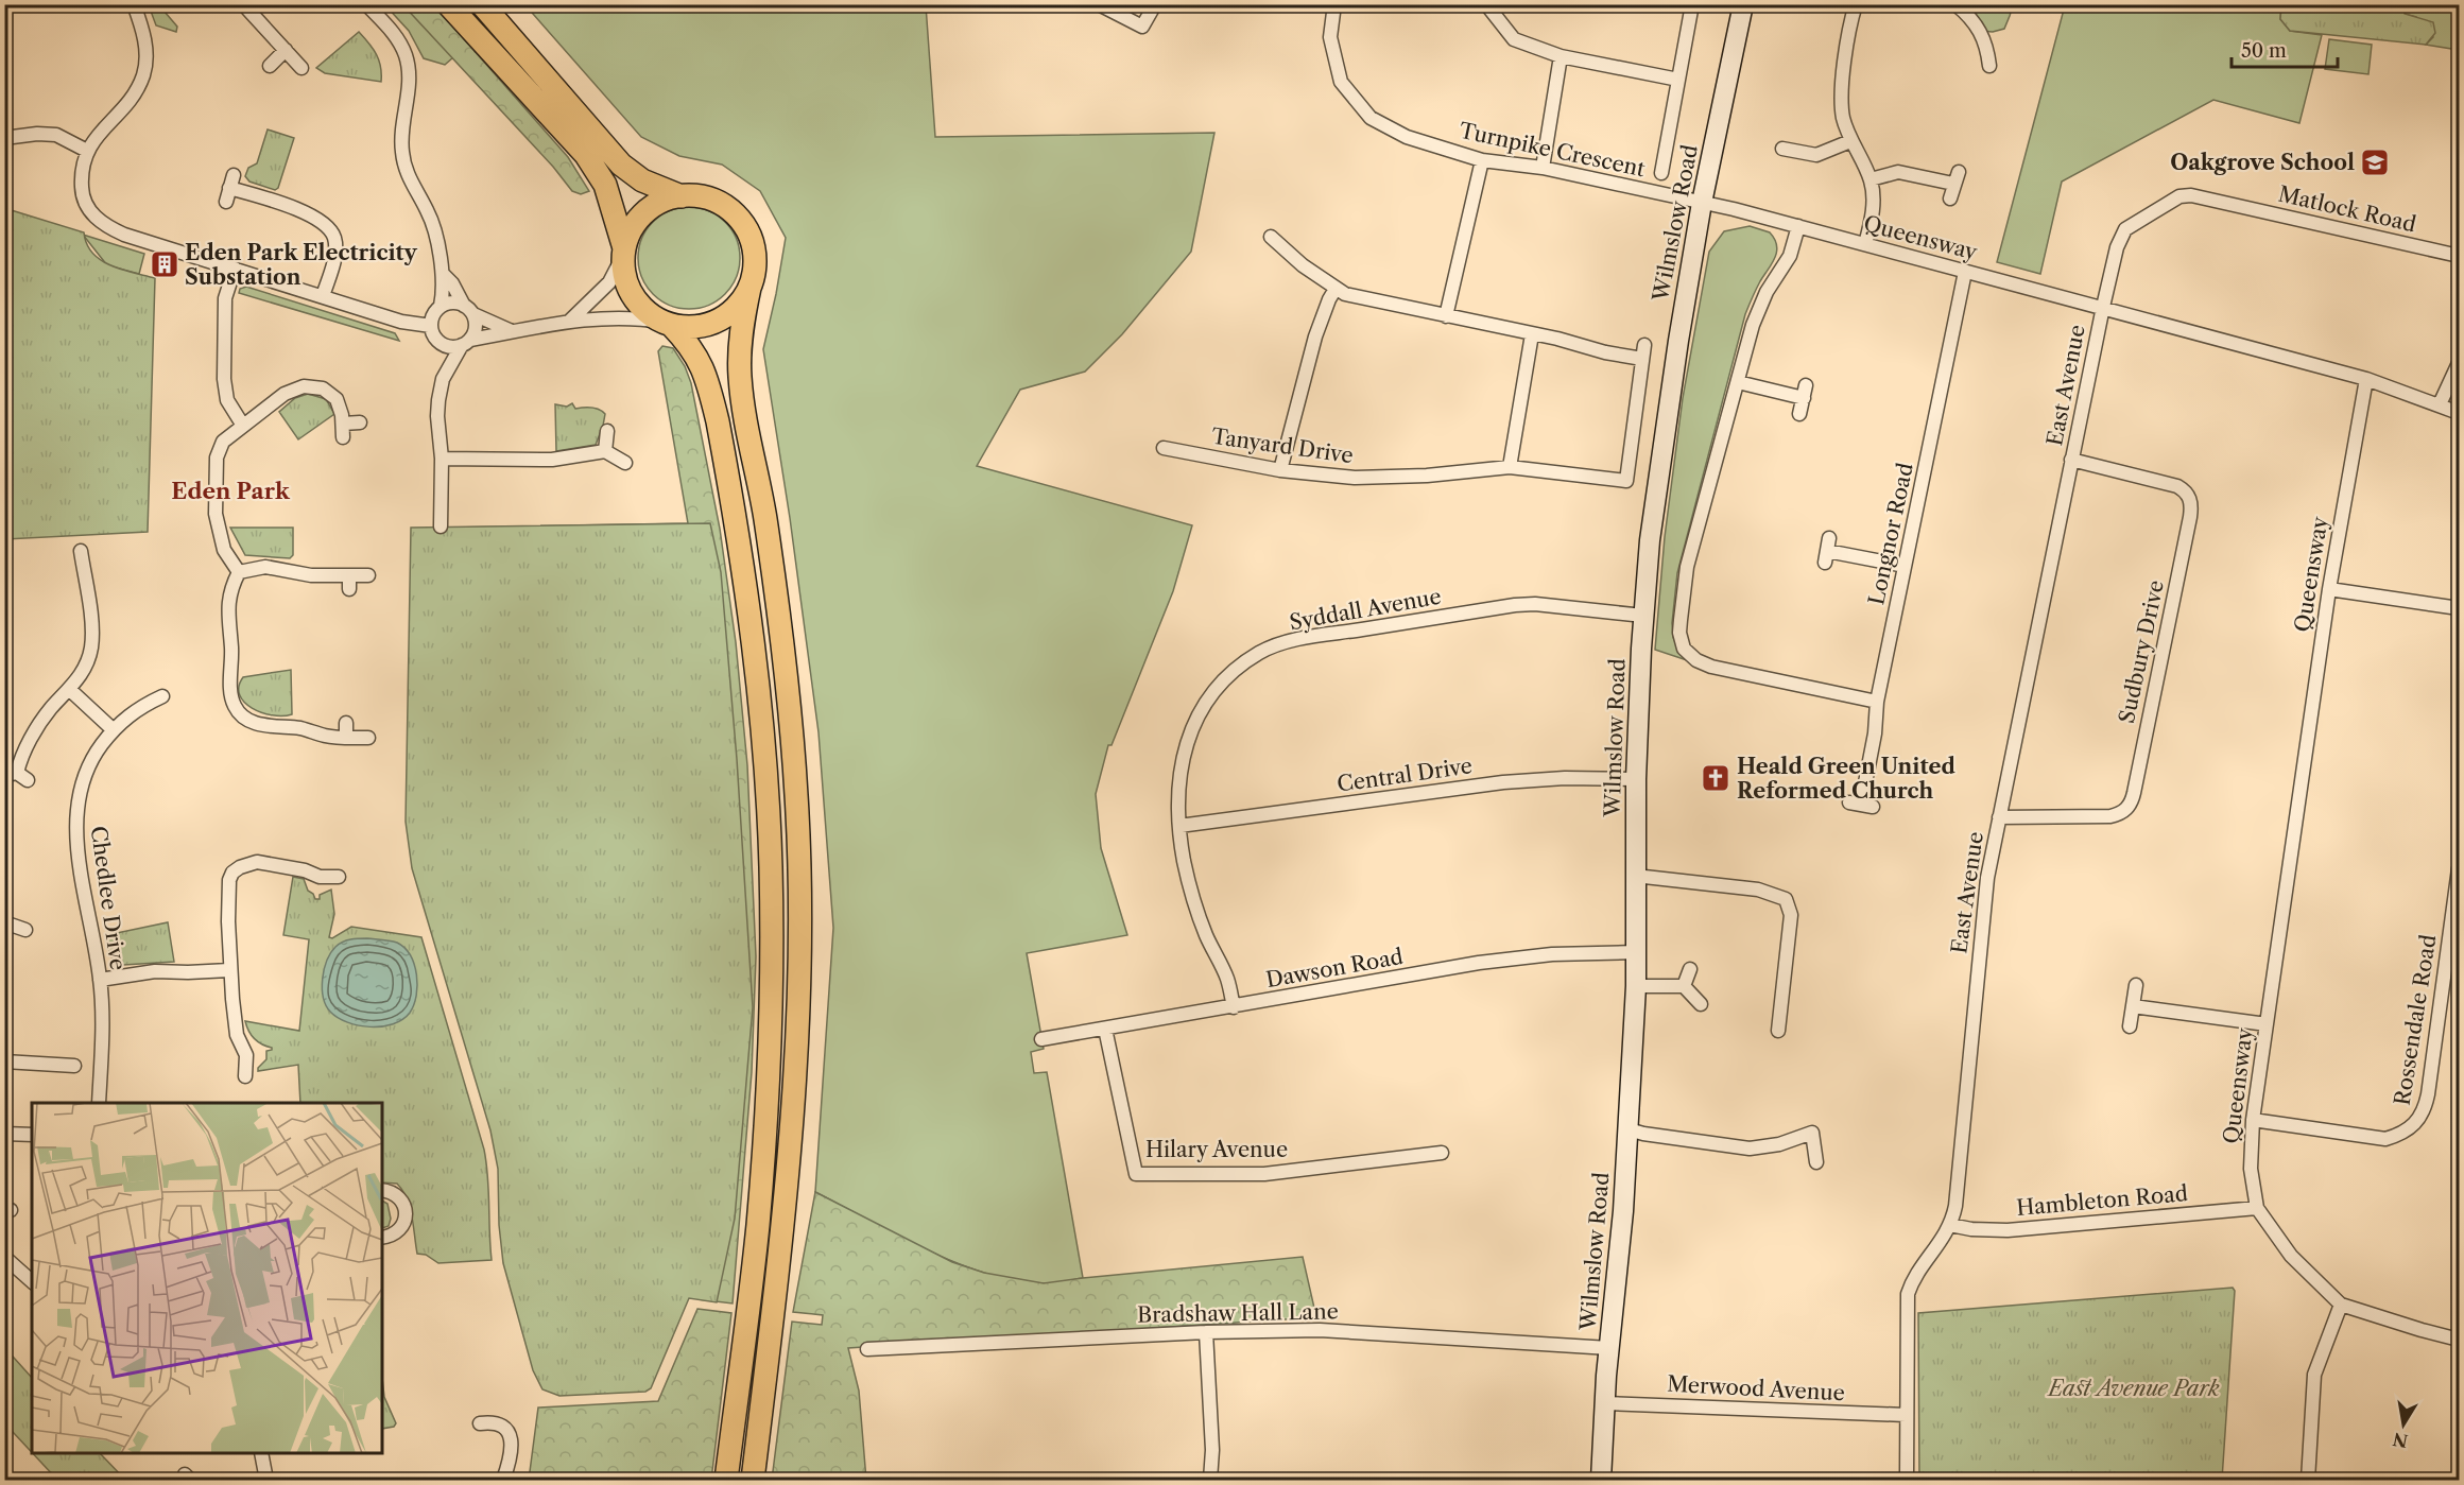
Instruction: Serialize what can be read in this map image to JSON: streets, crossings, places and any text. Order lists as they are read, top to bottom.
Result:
{
  "streets": {
    "main road": ["Wilmslow Road"],
    "street": [
      "Turnpike Crescent",
      "Matlock Road",
      "Queensway",
      "East Avenue",
      "Tanyard Drive",
      "Longnor Road",
      "Syddall Avenue",
      "Sudbury Drive",
      "Central Drive",
      "Chedlee Drive",
      "Dawson Road",
      "Rossendale Road",
      "Hilary Avenue",
      "Hambleton Road",
      "Bradshaw Hall Lane",
      "Merwood Avenue"
    ]
  },
  "crossings": [
    ["Turnpike Crescent", "Wilmslow Road"],
    ["Turnpike Crescent", "Queensway"],
    ["Matlock Road", "Queensway"],
    ["Matlock Road", "East Avenue"],
    ["Wilmslow Road", "Queensway"],
    ["Wilmslow Road", "Syddall Avenue"],
    ["Wilmslow Road", "Central Drive"],
    ["Wilmslow Road", "Dawson Road"],
    ["Wilmslow Road", "Bradshaw Hall Lane"],
    ["Wilmslow Road", "Merwood Avenue"],
    ["Queensway", "East Avenue"],
    ["Queensway", "Longnor Road"],
    ["Queensway", "Rossendale Road"],
    ["Queensway", "Hambleton Road"],
    ["East Avenue", "Sudbury Drive"],
    ["East Avenue", "Hambleton Road"],
    ["East Avenue", "Merwood Avenue"],
    ["Syddall Avenue", "Central Drive"],
    ["Syddall Avenue", "Dawson Road"],
    ["Dawson Road", "Hilary Avenue"]
  ],
  "districts": ["Eden Park"],
  "parks": ["East Avenue Park"],
  "places": {
    "school or university": ["Oakgrove School"],
    "building": ["Eden Park Electricity Substation"],
    "church": ["Heald Green United Reformed Church"]
  },
  "scale_bar": "50 m",
  "north": "bottom"
}
